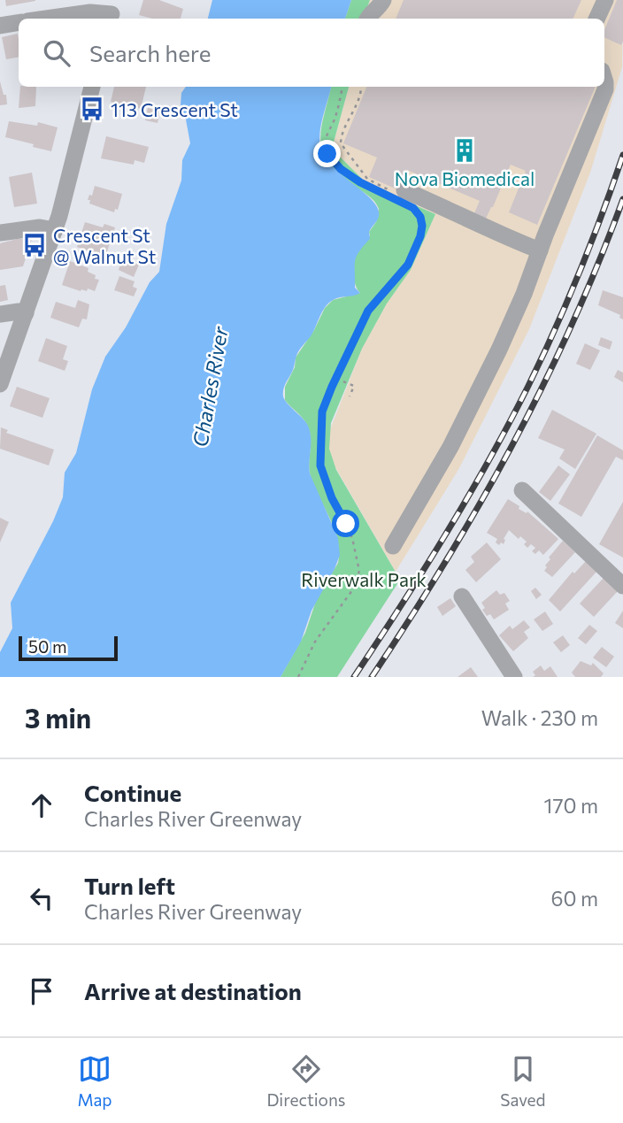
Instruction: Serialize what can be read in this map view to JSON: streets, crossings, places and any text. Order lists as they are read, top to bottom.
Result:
{
  "water": ["Charles River"],
  "parks": ["Riverwalk Park"],
  "places": {
    "bus stop": ["113 Crescent St", "Crescent St @ Walnut St"],
    "building": ["Nova Biomedical"]
  },
  "scale_bar": "50 m",
  "page": {
    "search": "Search here",
    "scale": "50 m",
    "heading": ["3 min", "Walk · 230 m"],
    "list": [
      ["Continue", "Charles River Greenway", "170 m"],
      ["Turn left", "Charles River Greenway", "60 m"],
      "Arrive at destination"
    ],
    "nav": ["Map", "Directions", "Saved"]
  }
}
